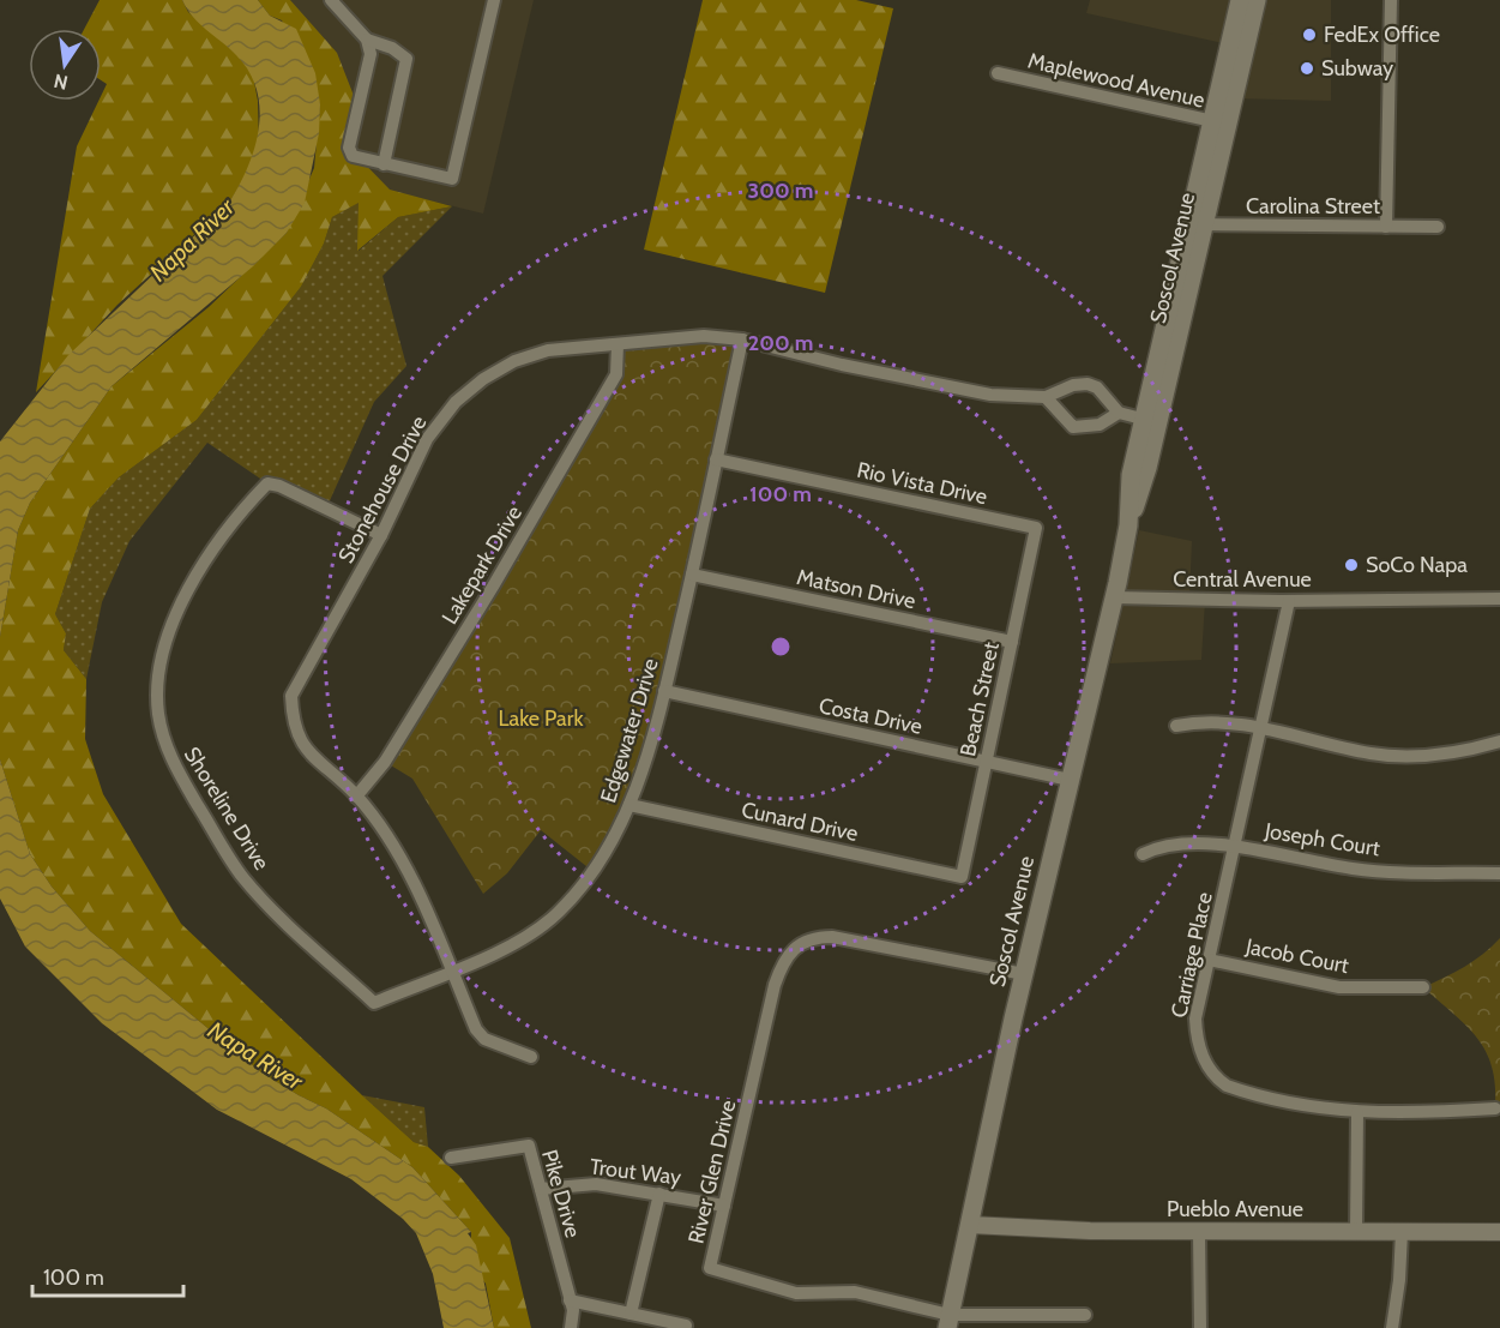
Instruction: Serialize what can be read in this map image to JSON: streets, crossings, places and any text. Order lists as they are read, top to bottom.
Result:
{
  "streets": {
    "main road": ["Soscol Avenue"],
    "street": [
      "Maplewood Avenue",
      "Carolina Street",
      "Rio Vista Drive",
      "Stonehouse Drive",
      "Lakepark Drive",
      "Central Avenue",
      "Matson Drive",
      "Beach Street",
      "Costa Drive",
      "Edgewater Drive",
      "Shoreline Drive",
      "Cunard Drive",
      "Joseph Court",
      "Carriage Place",
      "Jacob Court",
      "Trout Way",
      "River Glen Drive",
      "Pike Drive",
      "Pueblo Avenue"
    ]
  },
  "crossings": [
    ["Maplewood Avenue", "Soscol Avenue"],
    ["Carolina Street", "Soscol Avenue"],
    ["Soscol Avenue", "Central Avenue"],
    ["Soscol Avenue", "Costa Drive"],
    ["Soscol Avenue", "River Glen Drive"],
    ["Soscol Avenue", "Pueblo Avenue"],
    ["Rio Vista Drive", "Beach Street"],
    ["Rio Vista Drive", "Edgewater Drive"],
    ["Stonehouse Drive", "Lakepark Drive"],
    ["Stonehouse Drive", "Edgewater Drive"],
    ["Stonehouse Drive", "Shoreline Drive"],
    ["Central Avenue", "Carriage Place"],
    ["Matson Drive", "Beach Street"],
    ["Matson Drive", "Edgewater Drive"],
    ["Beach Street", "Costa Drive"],
    ["Beach Street", "Cunard Drive"],
    ["Costa Drive", "Edgewater Drive"],
    ["Edgewater Drive", "Shoreline Drive"],
    ["Edgewater Drive", "Cunard Drive"],
    ["Joseph Court", "Carriage Place"],
    ["Carriage Place", "Jacob Court"],
    ["Trout Way", "River Glen Drive"],
    ["Trout Way", "Pike Drive"]
  ],
  "water": ["Napa River"],
  "parks": ["Lake Park"],
  "places": ["FedEx Office", "Subway", "SoCo Napa"],
  "scale_bar": "100 m",
  "north": "bottom",
  "rings": ["300 m", "200 m", "100 m"]
}
